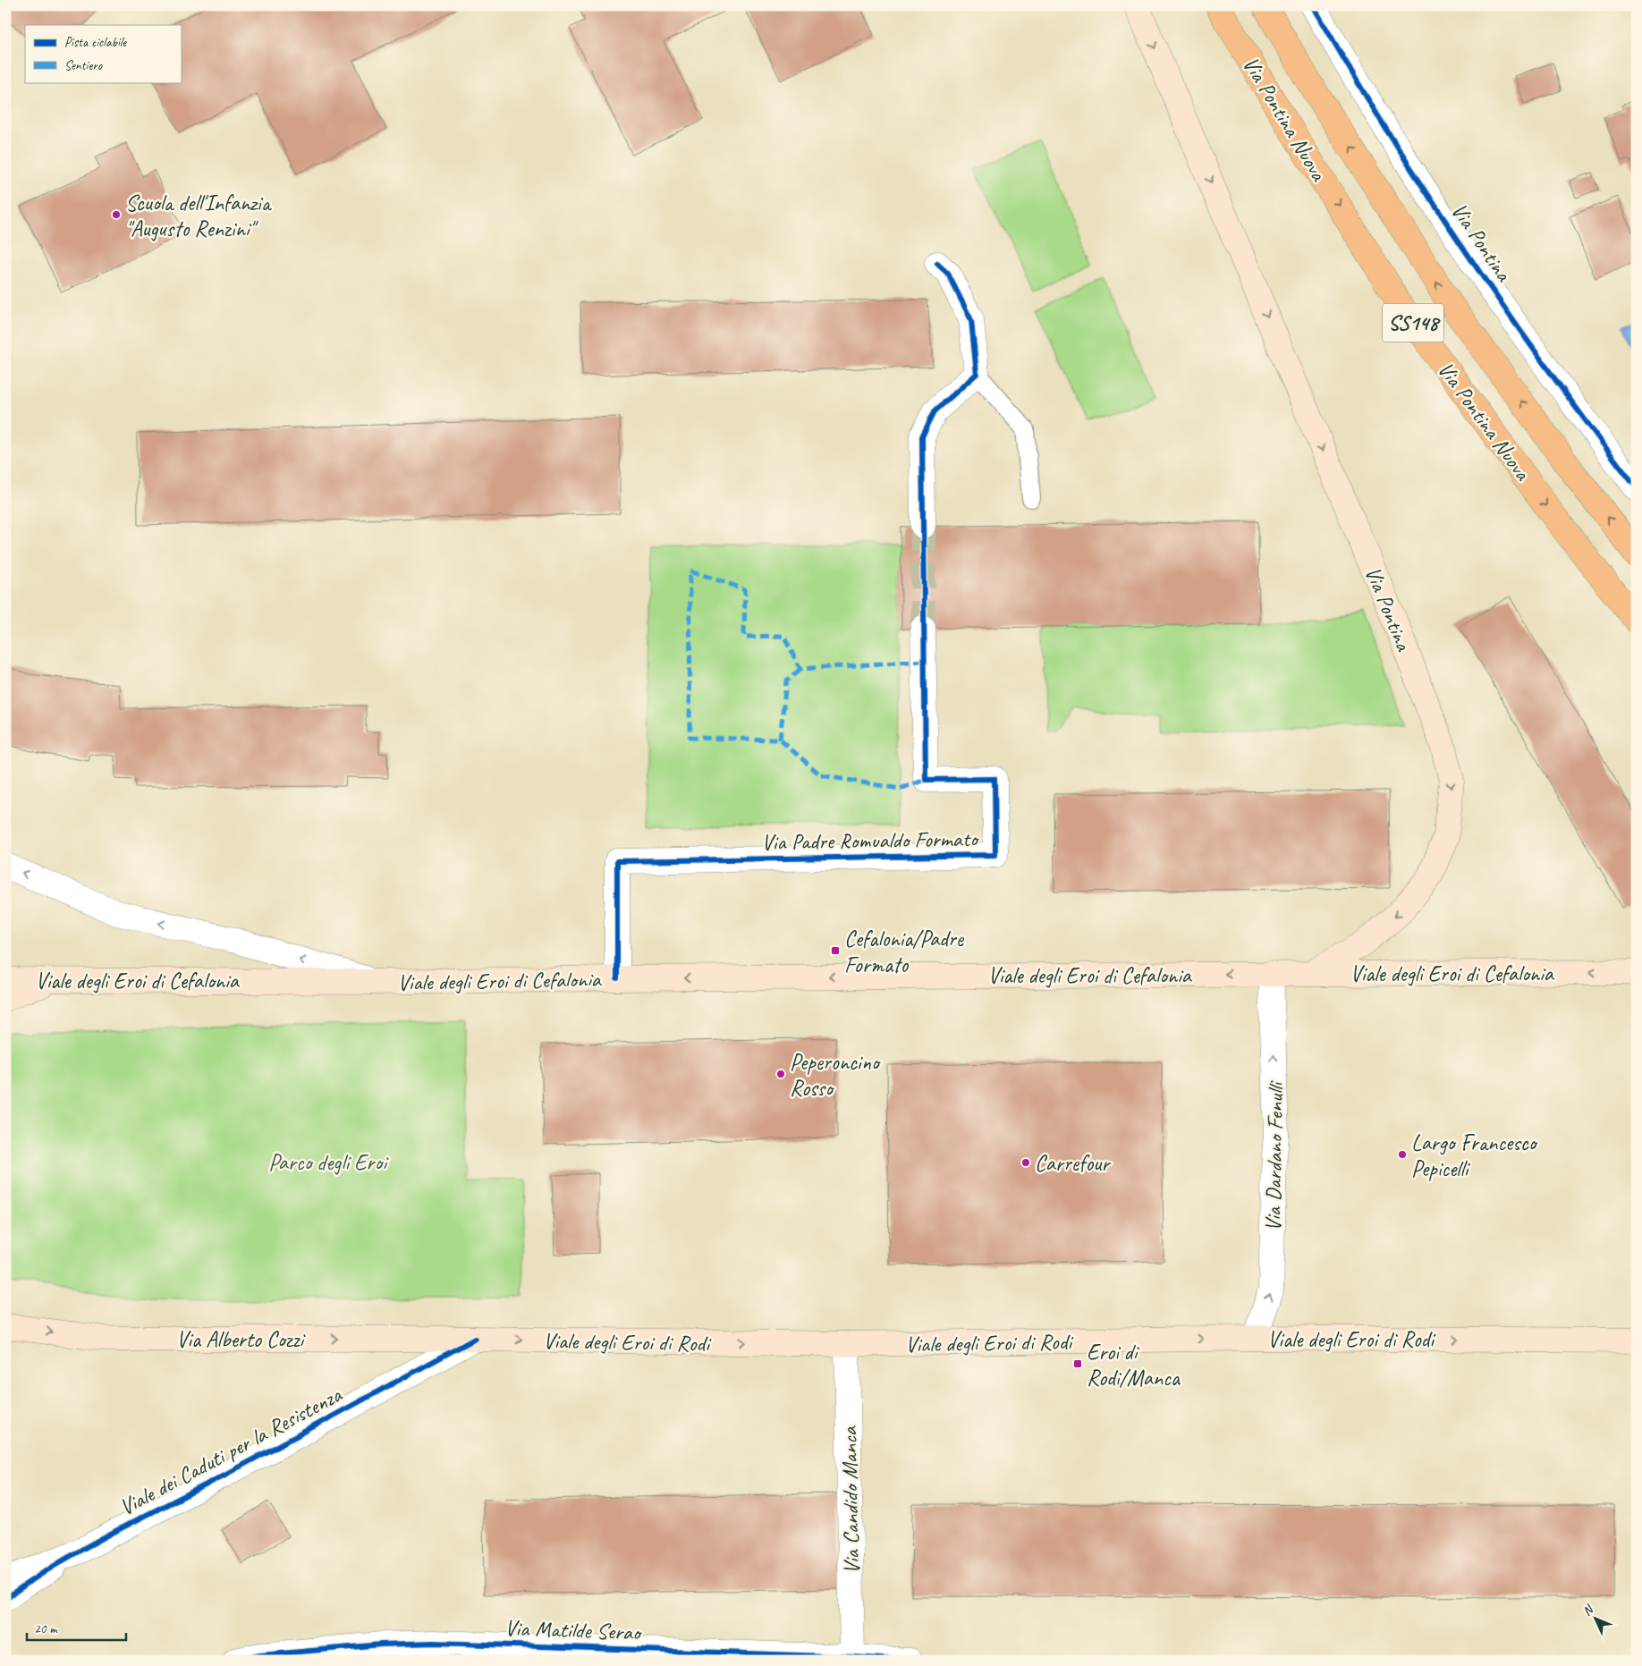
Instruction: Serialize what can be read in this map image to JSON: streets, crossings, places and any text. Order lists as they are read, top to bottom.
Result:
{
  "streets": {
    "highway": ["Via Pontina Nuova", "SS148"],
    "main road": [
      "Via Pontina",
      "Viale degli Eroi di Cefalonia",
      "Via Alberto Cozzi",
      "Viale degli Eroi di Rodi"
    ],
    "street": [
      "Via Padre Romualdo Formato",
      "Via Dardano Fenulli",
      "Viale dei Caduti per la Resistenza",
      "Via Candido Manca",
      "Via Matilde Serao"
    ]
  },
  "crossings": [
    ["Via Pontina", "Viale degli Eroi di Cefalonia"],
    ["Via Padre Romualdo Formato", "Viale degli Eroi di Cefalonia"],
    ["Viale degli Eroi di Cefalonia", "Via Dardano Fenulli"],
    ["Via Dardano Fenulli", "Viale degli Eroi di Rodi"],
    ["Via Alberto Cozzi", "Viale degli Eroi di Rodi"],
    ["Via Alberto Cozzi", "Viale dei Caduti per la Resistenza"],
    ["Viale degli Eroi di Rodi", "Viale dei Caduti per la Resistenza"],
    ["Viale degli Eroi di Rodi", "Via Candido Manca"],
    ["Via Candido Manca", "Via Matilde Serao"]
  ],
  "one_way": [
    "Via Pontina",
    "Viale degli Eroi di Cefalonia",
    "Via Dardano Fenulli",
    "Via Alberto Cozzi",
    "Viale degli Eroi di Rodi"
  ],
  "parks": ["Parco degli Eroi"],
  "places": {
    "other": [
      "Scuola dell'Infanzia \"Augusto Renzini\"",
      "Peperoncino Rosso",
      "Largo Francesco Pepicelli",
      "Carrefour"
    ],
    "transit": ["Cefalonia/Padre Formato", "Eroi di Rodi/Manca"]
  },
  "legend": ["Pista ciclabile", "Sentiero"],
  "scale_bar": "20 m",
  "north": "top left"
}
